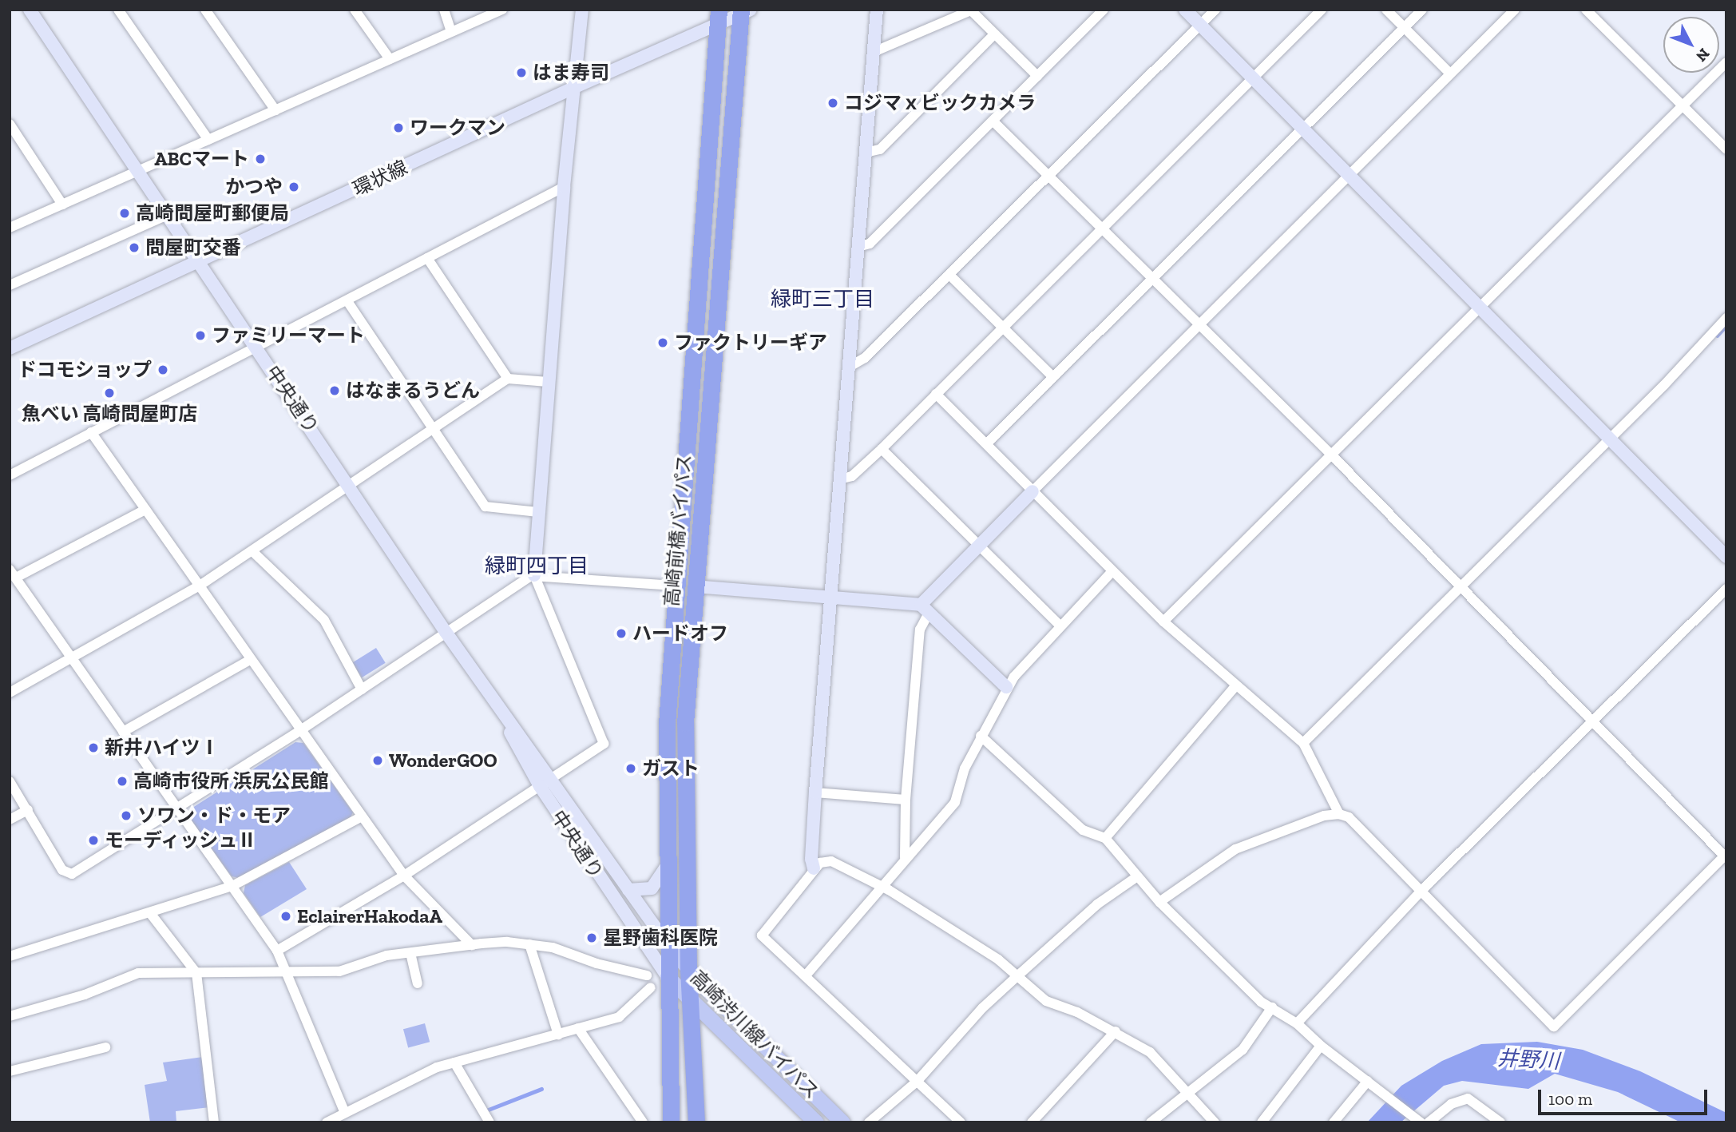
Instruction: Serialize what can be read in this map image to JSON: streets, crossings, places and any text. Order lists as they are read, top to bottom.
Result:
{
  "streets": {
    "highway": ["高崎前橋バイパス"],
    "main road": ["高崎渋川線バイパス"],
    "street": ["環状線", "中央通り"]
  },
  "crossings": [
    ["環状線", "中央通り"],
    ["環状線", "高崎前橋バイパス"],
    ["中央通り", "高崎前橋バイパス"],
    ["中央通り", "高崎渋川線バイパス"],
    ["高崎前橋バイパス", "高崎渋川線バイパス"]
  ],
  "districts": ["緑町三丁目", "緑町四丁目"],
  "water": ["井野川"],
  "places": [
    "はま寿司",
    "コジマｘビックカメラ",
    "ワークマン",
    "ABCマート",
    "かつや",
    "高崎問屋町郵便局",
    "問屋町交番",
    "ファミリーマート",
    "ファクトリーギア",
    "ドコモショップ",
    "はなまるうどん",
    "魚べい 高崎問屋町店",
    "ハードオフ",
    "新井ハイツⅠ",
    "WonderGOO",
    "ガスト",
    "高崎市役所 浜尻公民館",
    "ソワン・ド・モア",
    "モーディッシュⅡ",
    "EclairerHakodaA",
    "星野歯科医院"
  ],
  "scale_bar": "100 m",
  "north": "bottom right"
}
